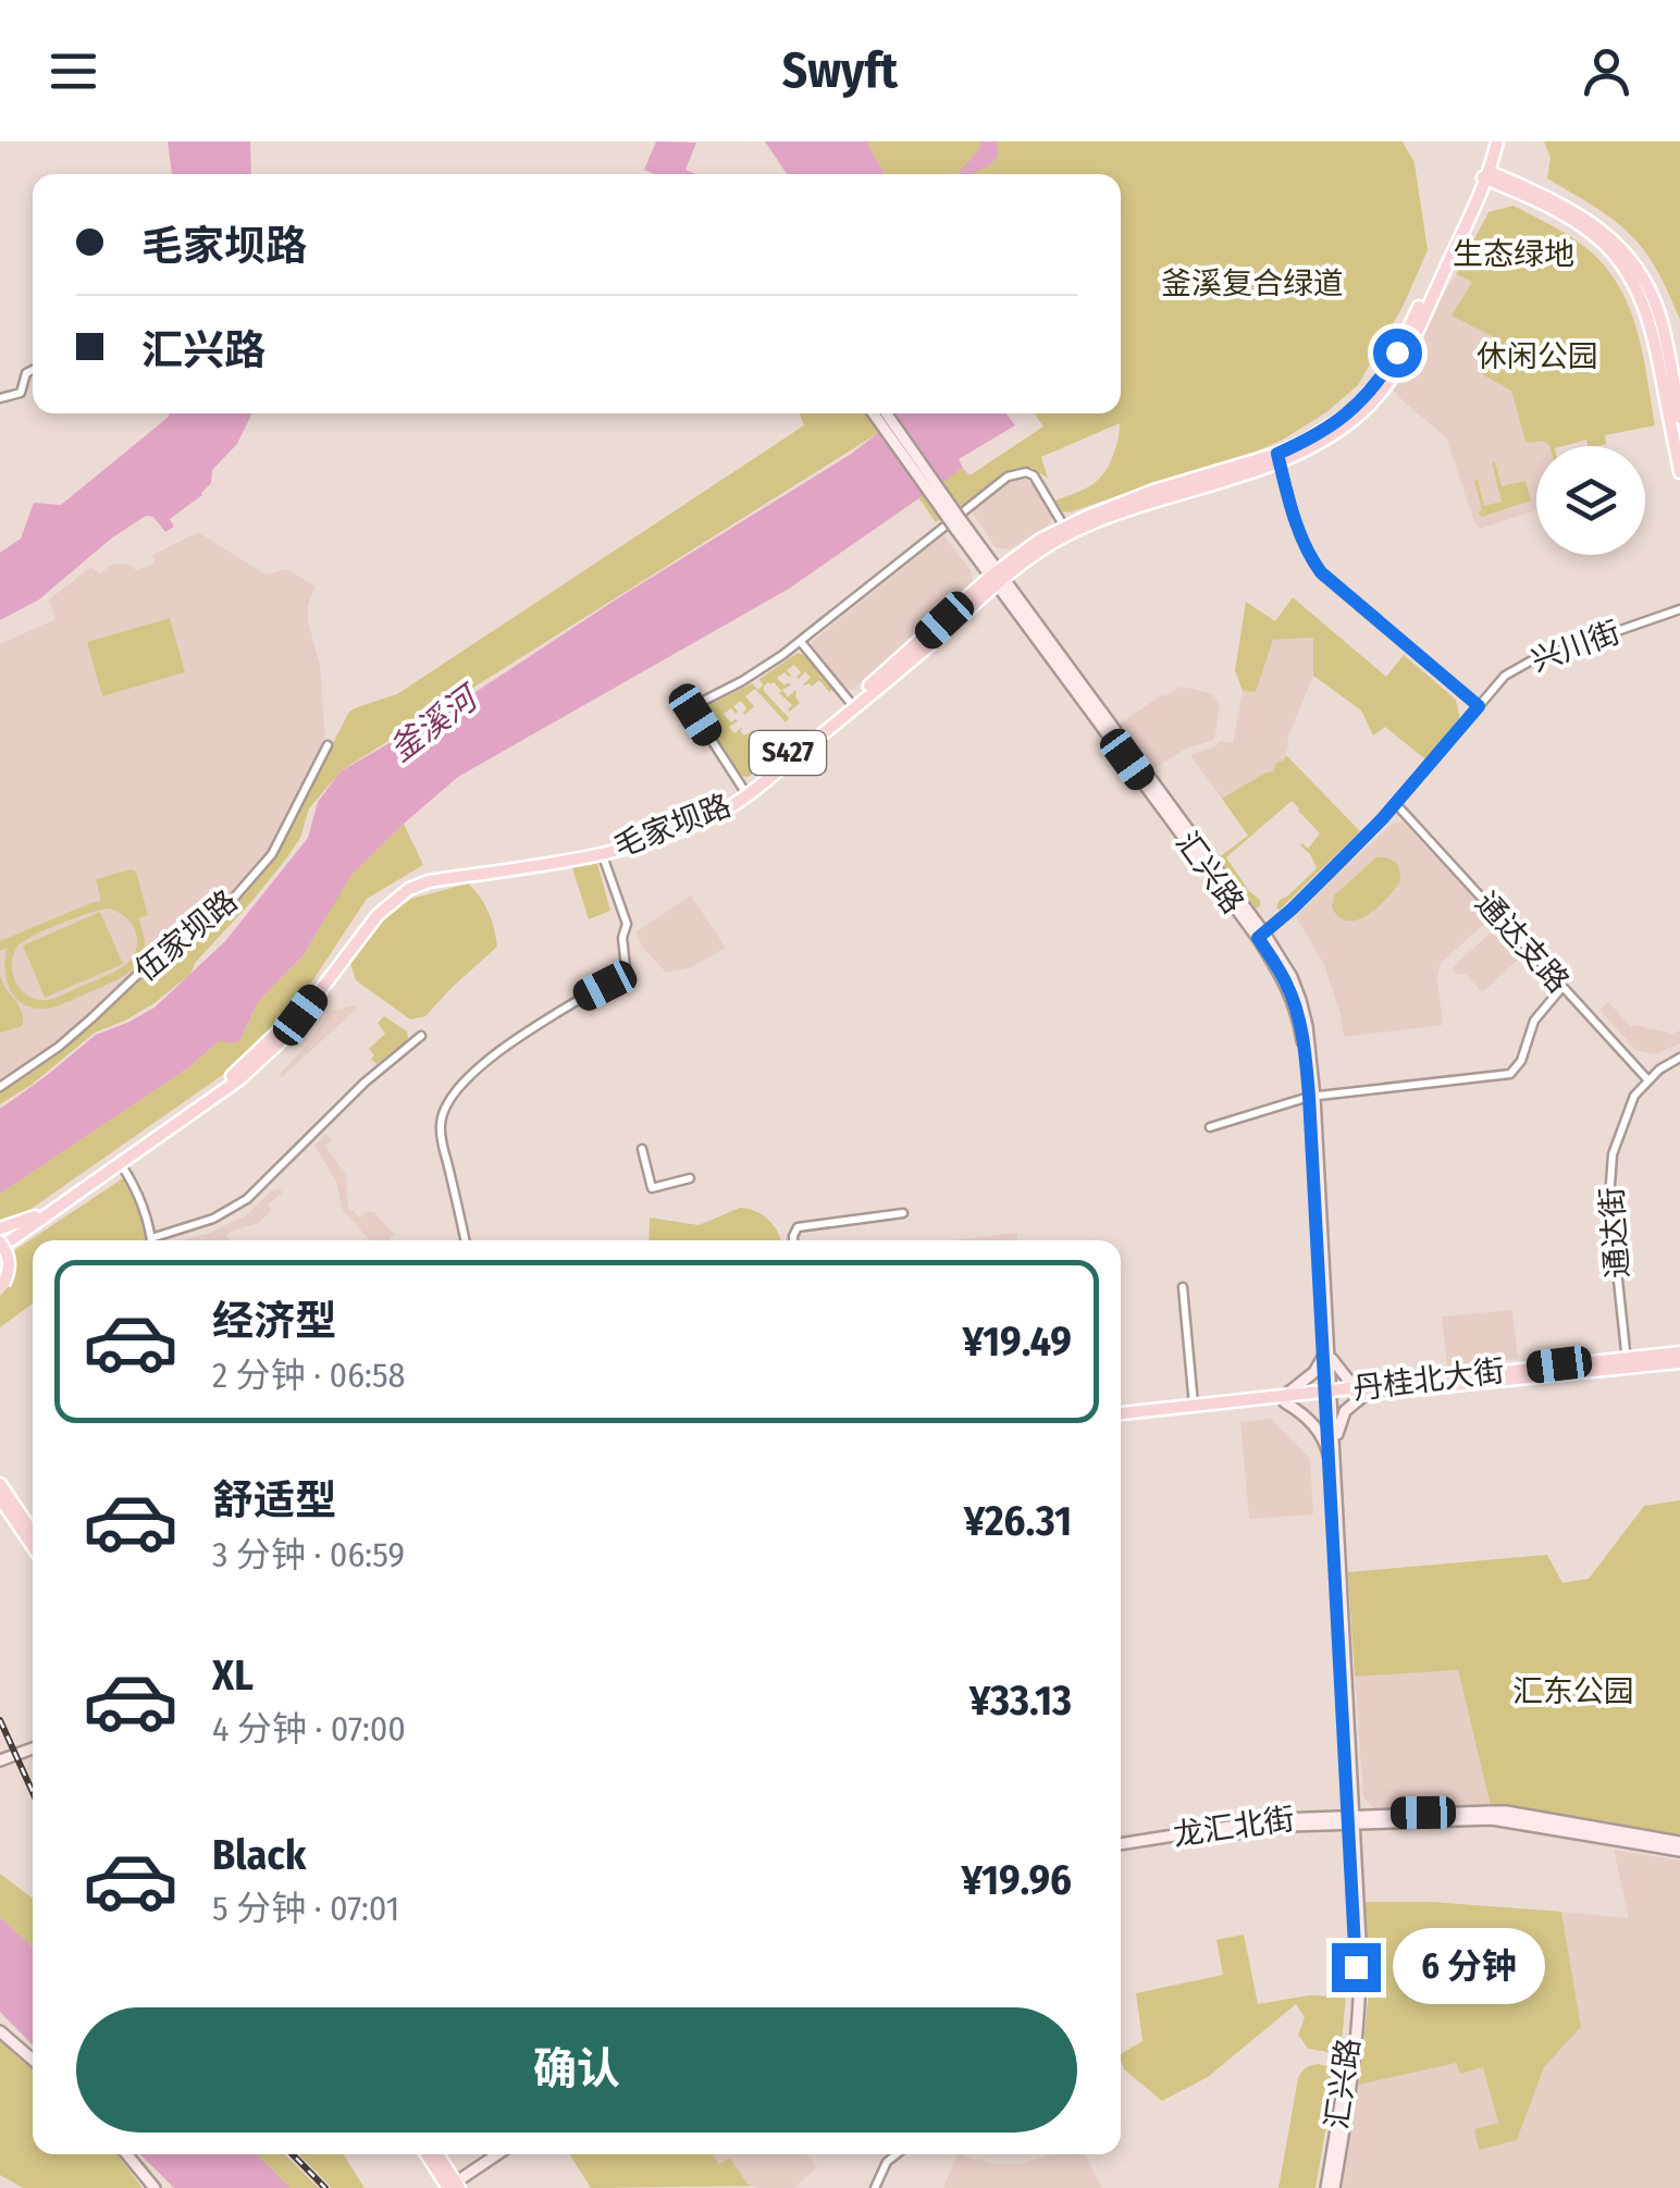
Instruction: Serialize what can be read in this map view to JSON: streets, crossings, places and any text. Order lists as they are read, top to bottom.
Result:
{
  "streets": {
    "main road": [
      "S427",
      "毛家坝路",
      "汇兴路",
      "丹桂北大街",
      "龙汇北街"
    ],
    "street": [
      "兴川街",
      "伍家坝路",
      "通达支路",
      "通达街"
    ]
  },
  "crossings": [
    ["兴川街", "汇兴路"],
    ["兴川街", "通达支路"],
    ["S427", "毛家坝路"],
    ["毛家坝路", "汇兴路"],
    ["汇兴路", "丹桂北大街"],
    ["汇兴路", "龙汇北街"],
    ["通达支路", "通达街"],
    ["通达街", "丹桂北大街"]
  ],
  "water": ["釜溪河"],
  "parks": [
    "生态绿地",
    "釜溪复合绿道",
    "休闲公园",
    "汇东公园"
  ],
  "page": {
    "header": "Swyft",
    "banner": ["毛家坝路", "汇兴路"],
    "list": [
      {
        "name": "经济型",
        "note": "2 分钟 · 06:58",
        "value": "¥19.49"
      },
      {
        "name": "舒适型",
        "note": "3 分钟 · 06:59",
        "value": "¥26.31"
      },
      {
        "name": "XL",
        "note": "4 分钟 · 07:00",
        "value": "¥33.13"
      },
      {
        "name": "Black",
        "note": "5 分钟 · 07:01",
        "value": "¥19.96"
      }
    ],
    "bubble": "6 分钟",
    "buttons": "确认"
  }
}
